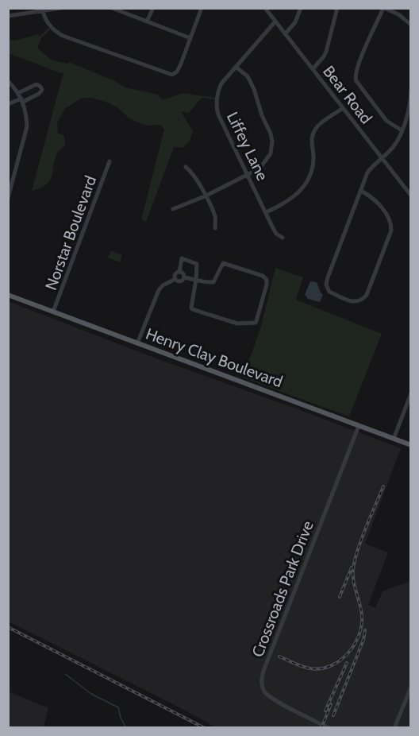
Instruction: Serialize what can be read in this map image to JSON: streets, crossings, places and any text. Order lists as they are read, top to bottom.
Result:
{
  "streets": {
    "main road": ["Henry Clay Boulevard"],
    "street": [
      "Bear Road",
      "Liffey Lane",
      "Norstar Boulevard",
      "Crossroads Park Drive"
    ]
  },
  "crossings": [
    ["Bear Road", "Liffey Lane"],
    ["Norstar Boulevard", "Henry Clay Boulevard"],
    ["Henry Clay Boulevard", "Crossroads Park Drive"]
  ]
}
